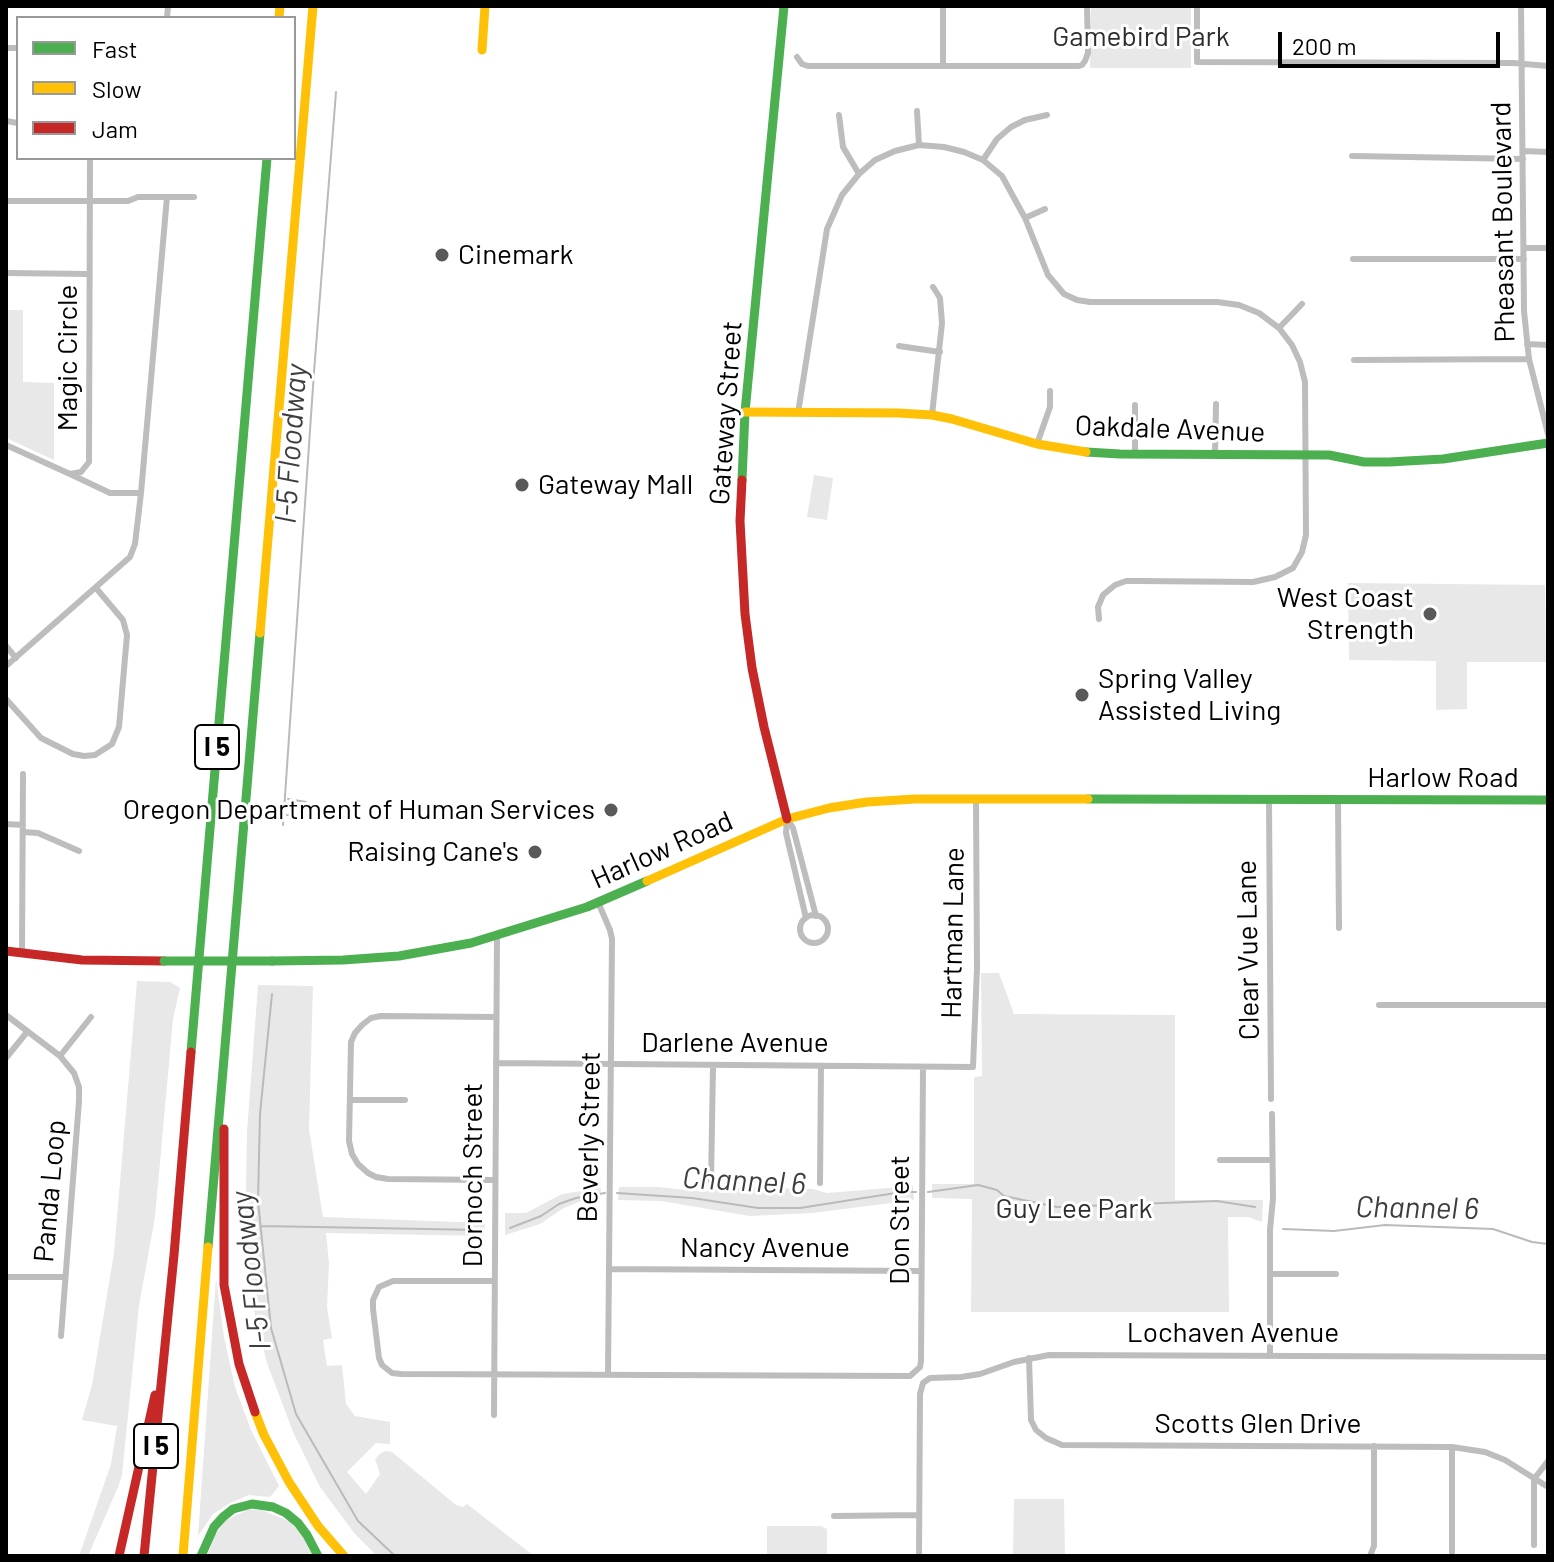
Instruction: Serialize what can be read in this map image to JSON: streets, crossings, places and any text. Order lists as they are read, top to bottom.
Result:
{
  "streets": {
    "main road": [
      "Gateway Street",
      "Oakdale Avenue",
      "I 5",
      "Harlow Road"
    ],
    "street": [
      "Pheasant Boulevard",
      "Magic Circle",
      "Hartman Lane",
      "Clear Vue Lane",
      "Darlene Avenue",
      "Beverly Street",
      "Dornoch Street",
      "Panda Loop",
      "Don Street",
      "Nancy Avenue",
      "Lochaven Avenue",
      "Scotts Glen Drive"
    ]
  },
  "crossings": [
    ["Gateway Street", "Oakdale Avenue"],
    ["Gateway Street", "Harlow Road"],
    ["Harlow Road", "Hartman Lane"],
    ["Harlow Road", "Clear Vue Lane"],
    ["Harlow Road", "Beverly Street"],
    ["Harlow Road", "Dornoch Street"],
    ["Hartman Lane", "Darlene Avenue"],
    ["Darlene Avenue", "Beverly Street"],
    ["Darlene Avenue", "Dornoch Street"],
    ["Darlene Avenue", "Don Street"],
    ["Beverly Street", "Don Street"],
    ["Beverly Street", "Nancy Avenue"],
    ["Don Street", "Nancy Avenue"],
    ["Lochaven Avenue", "Scotts Glen Drive"]
  ],
  "water": ["I-5 Floodway", "Channel 6"],
  "parks": ["Gamebird Park", "Guy Lee Park"],
  "places": [
    "Cinemark",
    "Gateway Mall",
    "West Coast Strength",
    "Spring Valley Assisted Living",
    "Oregon Department of Human Services",
    "Raising Cane's"
  ],
  "legend": ["Fast", "Slow", "Jam"],
  "scale_bar": "200 m"
}
